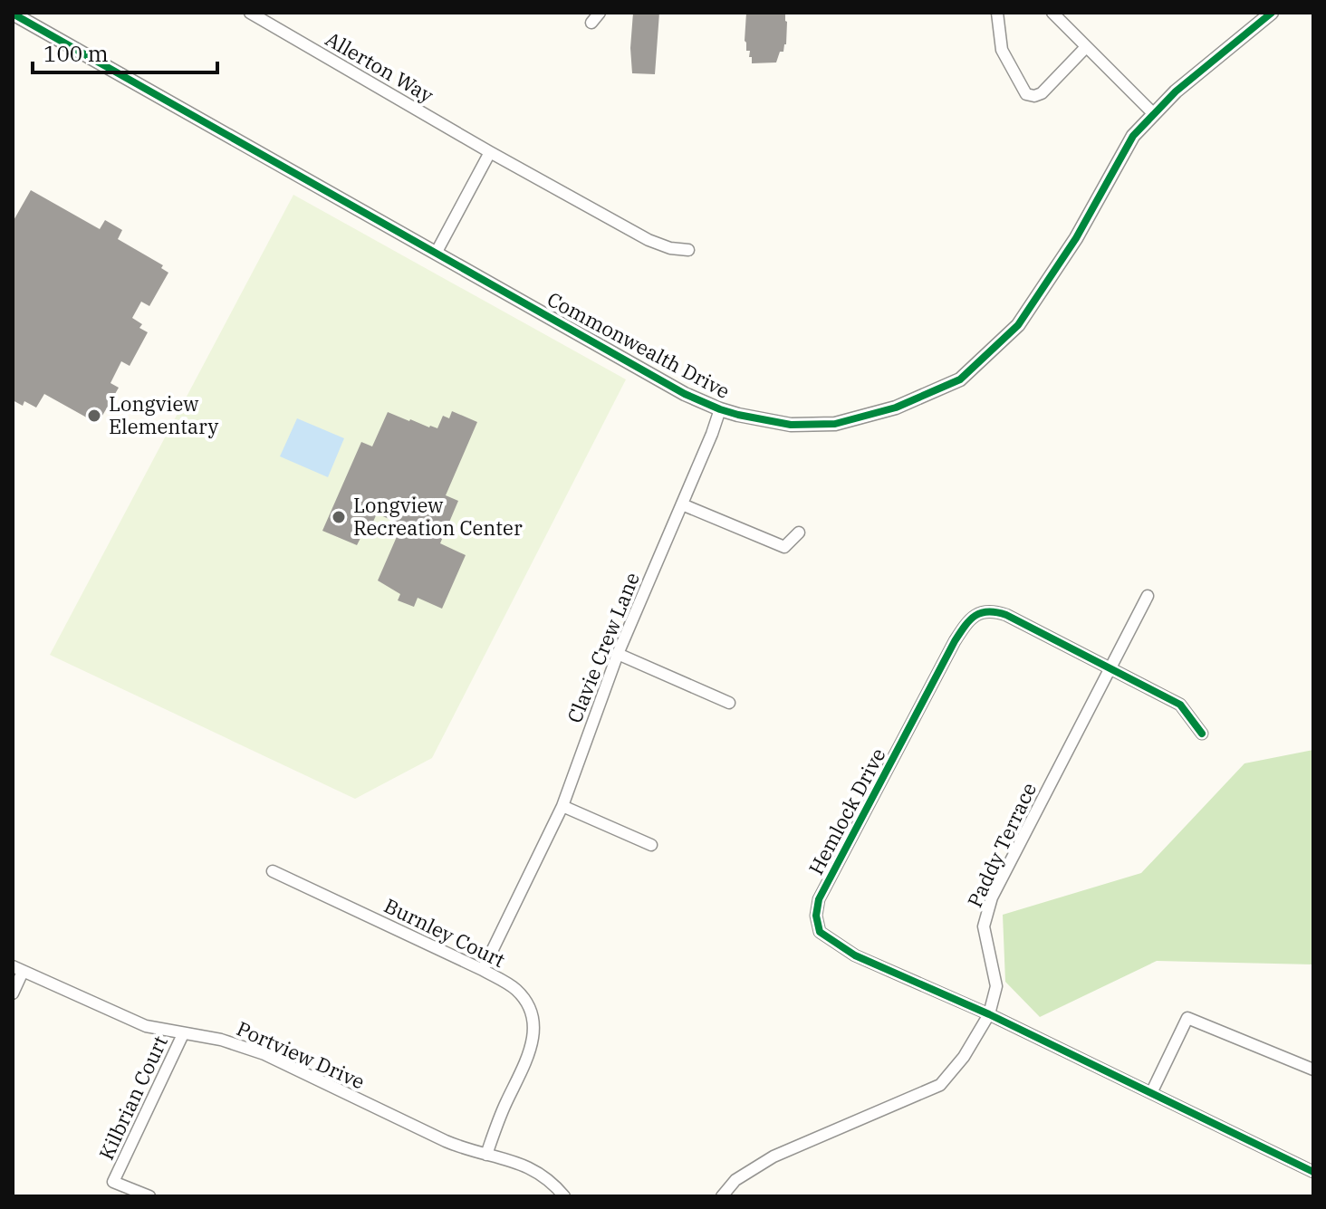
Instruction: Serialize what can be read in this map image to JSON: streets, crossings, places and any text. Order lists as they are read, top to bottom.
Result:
{
  "streets": {
    "street": [
      "Allerton Way",
      "Commonwealth Drive",
      "Clavie Crew Lane",
      "Hemlock Drive",
      "Paddy Terrace",
      "Burnley Court",
      "Portview Drive",
      "Kilbrian Court"
    ]
  },
  "crossings": [
    ["Commonwealth Drive", "Clavie Crew Lane"],
    ["Clavie Crew Lane", "Burnley Court"],
    ["Hemlock Drive", "Paddy Terrace"],
    ["Burnley Court", "Portview Drive"],
    ["Portview Drive", "Kilbrian Court"]
  ],
  "places": ["Longview Elementary", "Longview Recreation Center"],
  "scale_bar": "100 m"
}
